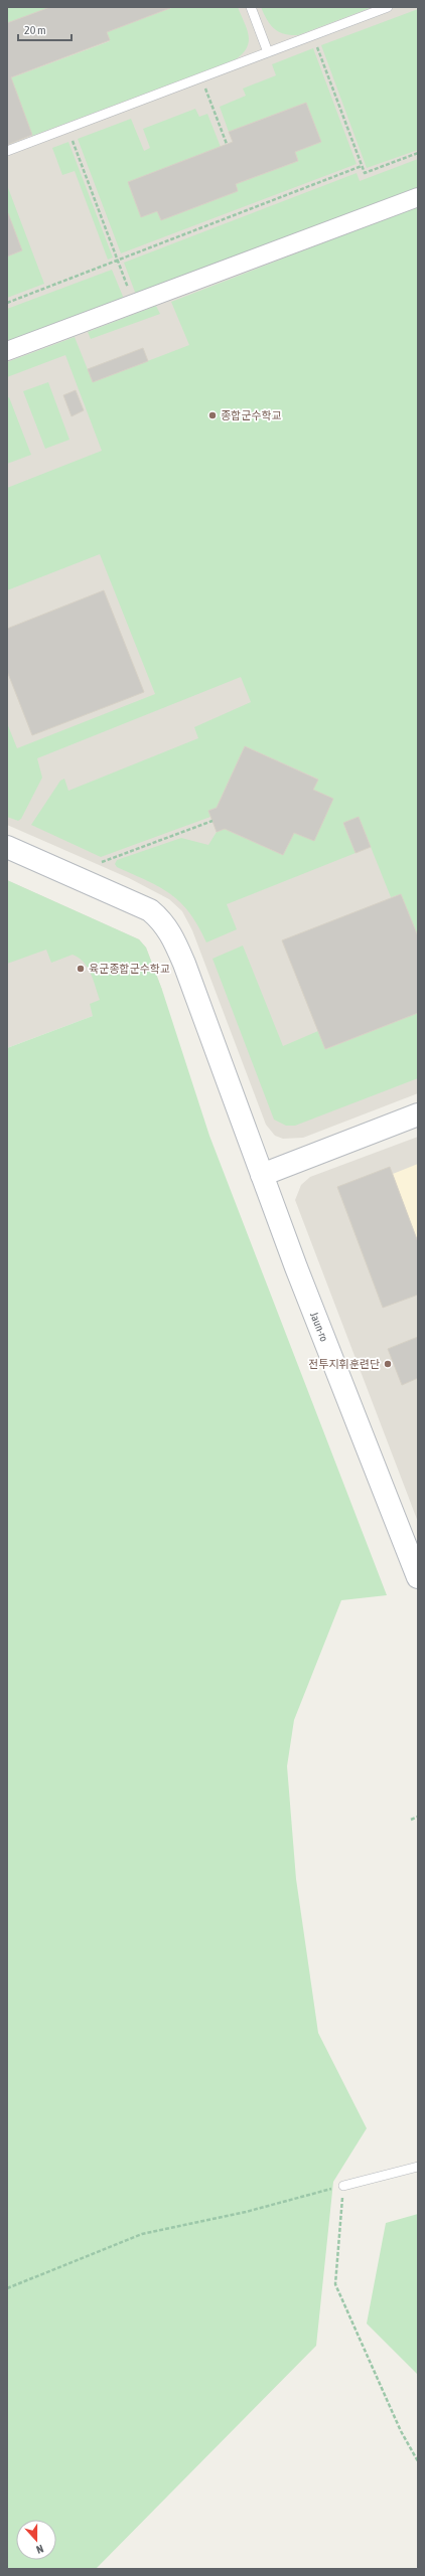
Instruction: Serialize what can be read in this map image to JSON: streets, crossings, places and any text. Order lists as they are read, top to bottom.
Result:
{
  "streets": {
    "street": ["Jaun-ro"]
  },
  "places": ["종합군수학교", "육군종합군수학교", "전투지휘훈련단"],
  "scale_bar": "20 m",
  "north": "bottom"
}
